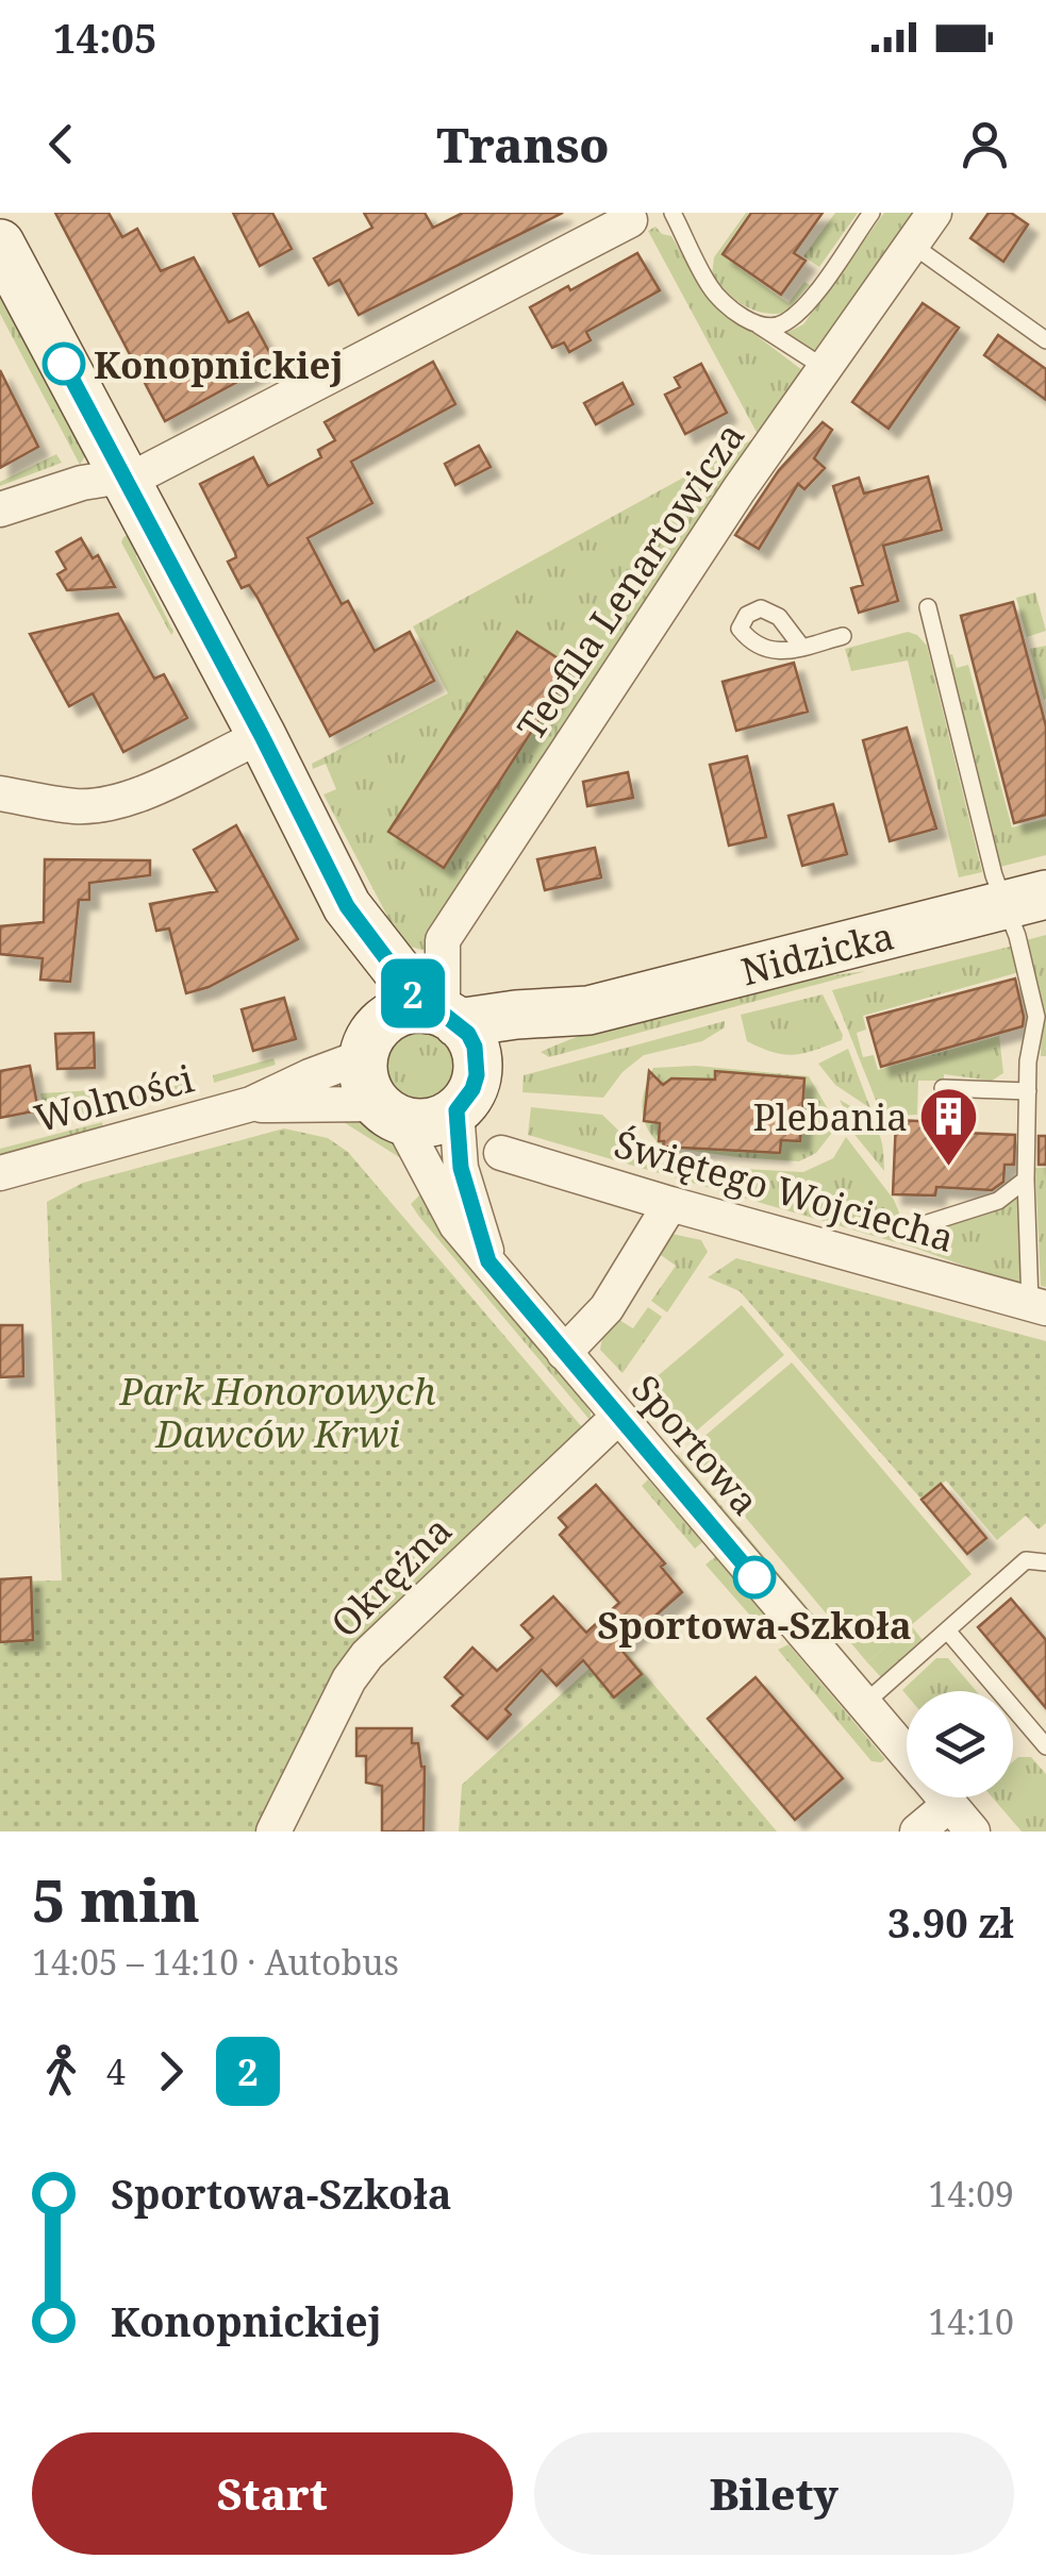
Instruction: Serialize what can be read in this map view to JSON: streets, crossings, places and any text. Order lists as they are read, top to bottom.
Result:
{
  "streets": {
    "street": [
      "Teofila Lenartowicza",
      "Nidzicka",
      "Wolności",
      "Świętego Wojciecha",
      "Sportowa",
      "Okrężna"
    ]
  },
  "crossings": [
    ["Teofila Lenartowicza", "Sportowa"],
    ["Sportowa", "Okrężna"]
  ],
  "parks": ["Park Honorowych Dawców Krwi"],
  "places": {
    "other": ["Konopnickiej", "Sportowa-Szkoła"],
    "building": ["Plebania"]
  },
  "lines": ["bus line 2"],
  "page": {
    "status": "14:05",
    "header": "Transo",
    "on_map": "2",
    "heading": ["5 min", "14:05 – 14:10 · Autobus", "3.90 zł"],
    "legs": ["4", "2"],
    "list": [
      {
        "name": "Sportowa-Szkoła",
        "value": "14:09"
      },
      {
        "name": "Konopnickiej",
        "value": "14:10"
      }
    ],
    "buttons": ["Start", "Bilety"]
  }
}
